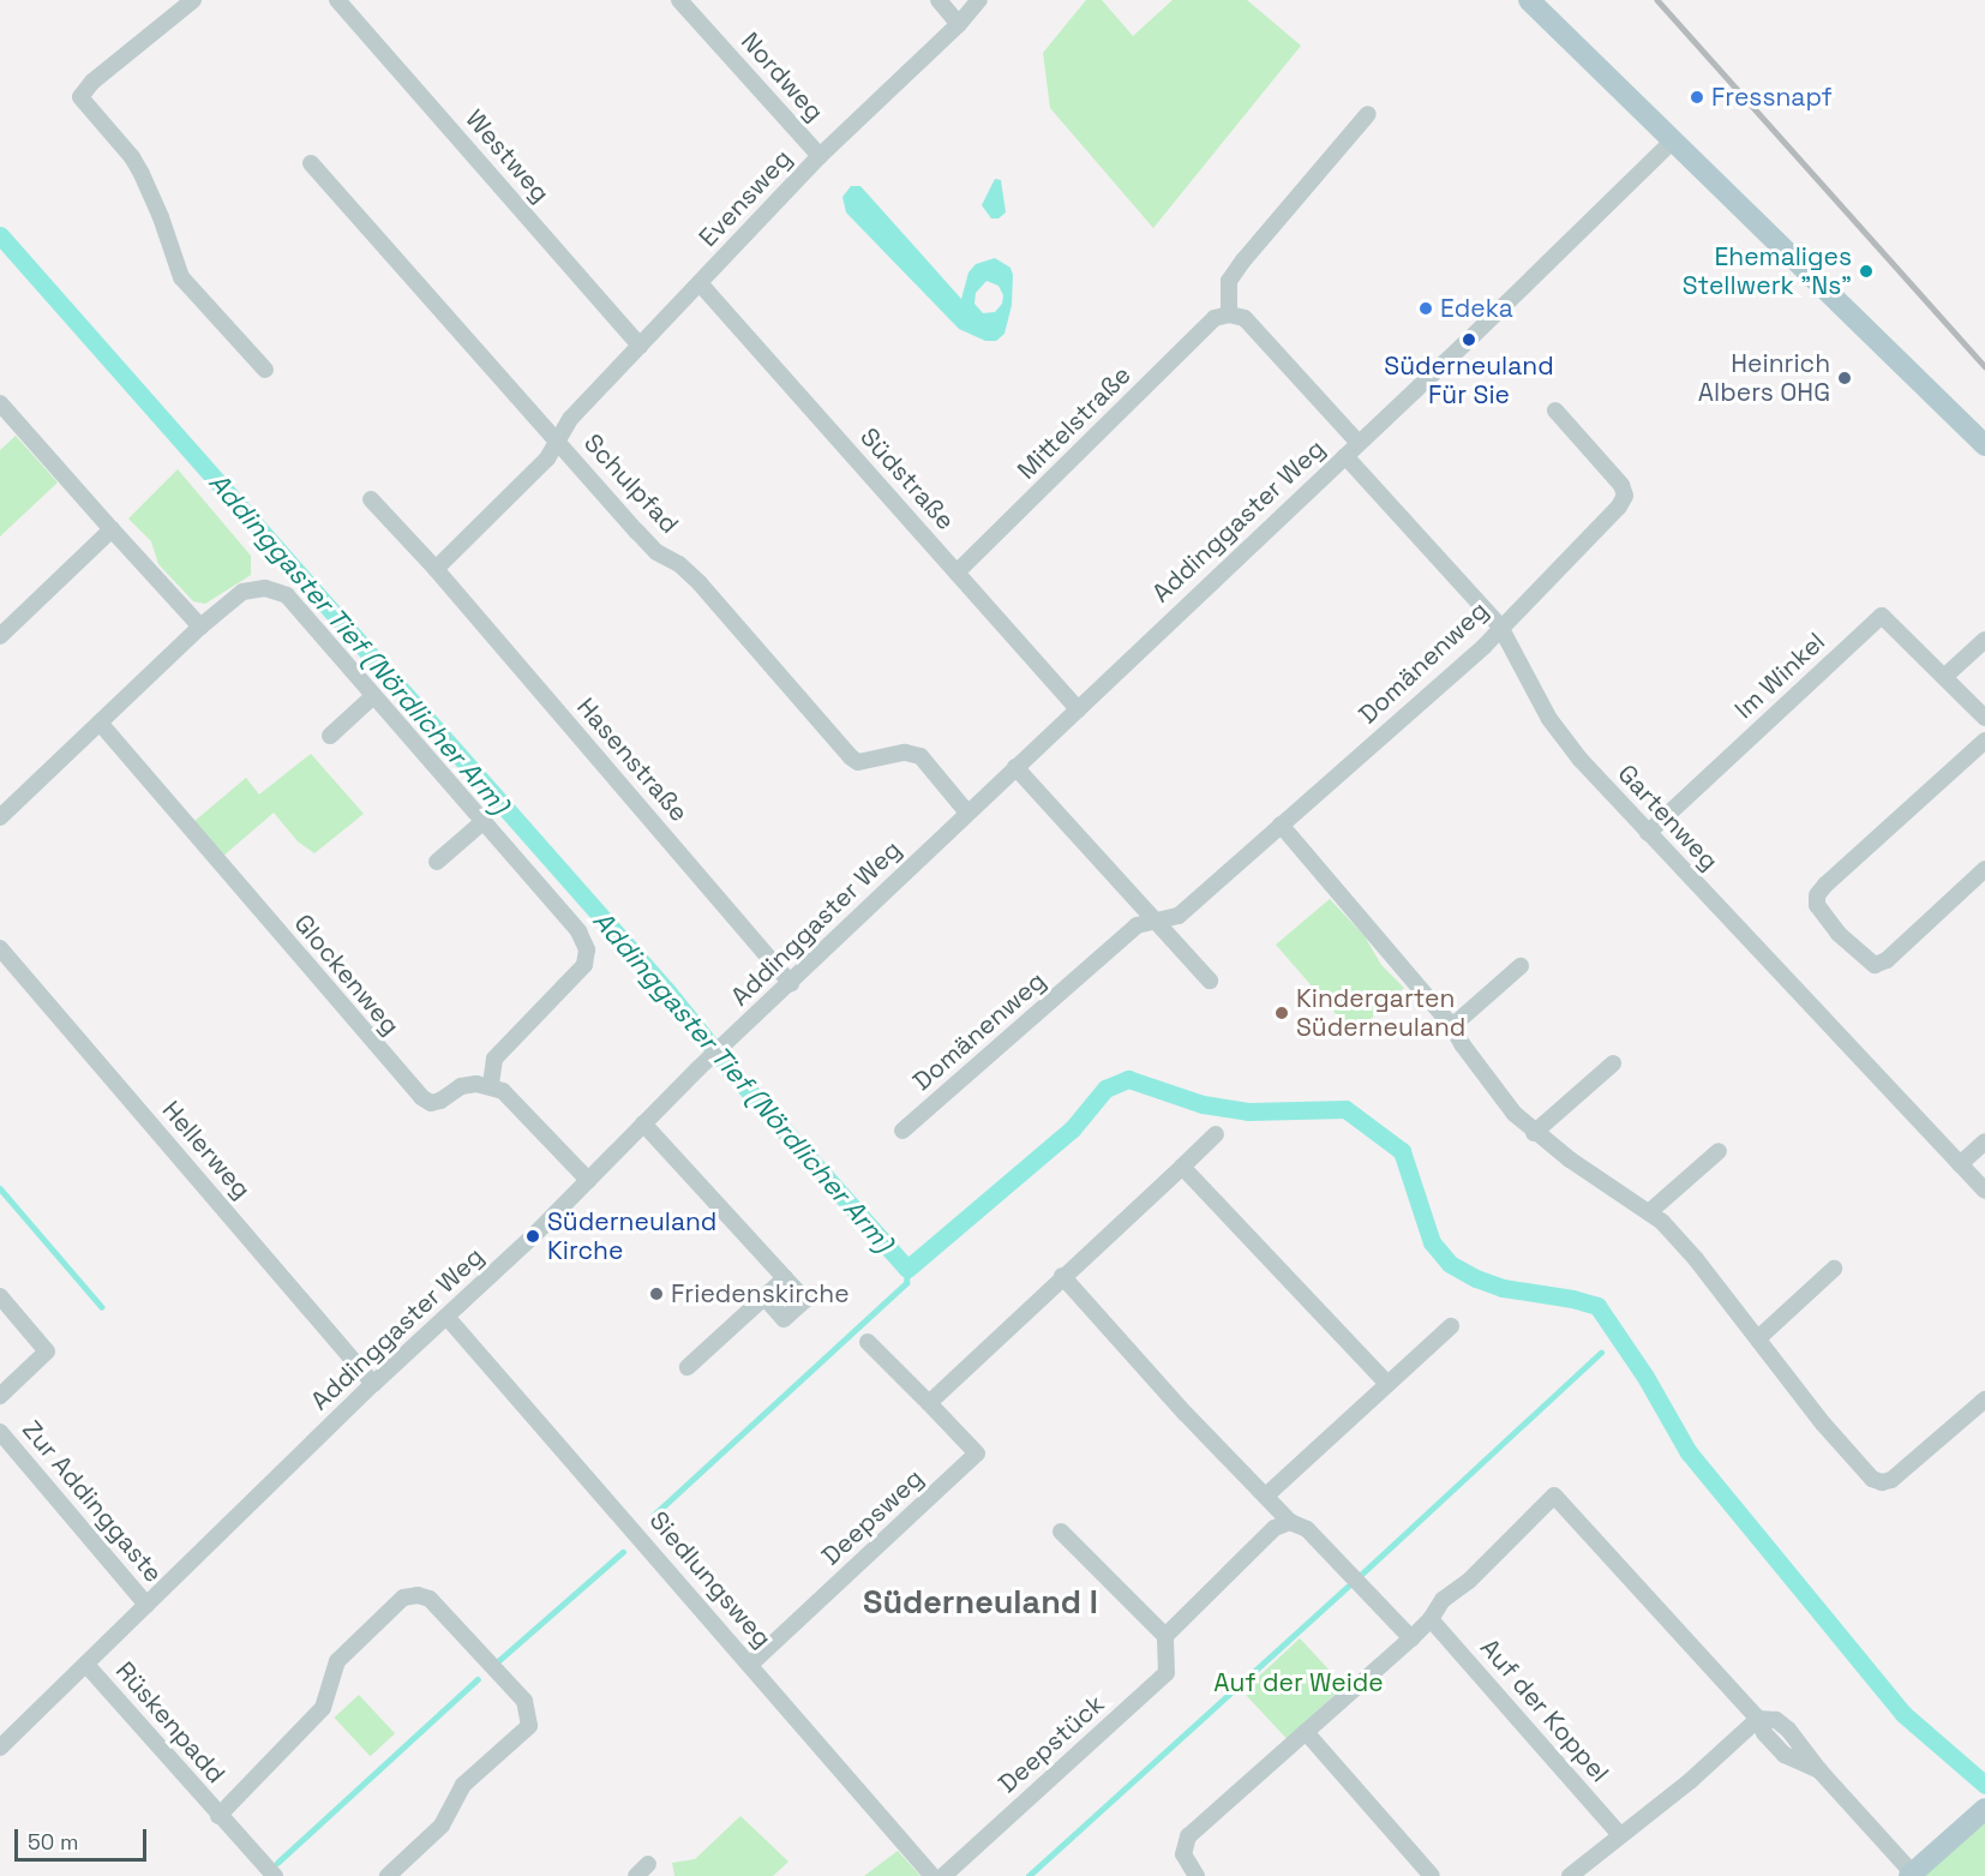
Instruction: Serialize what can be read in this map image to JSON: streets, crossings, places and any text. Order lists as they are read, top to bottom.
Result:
{
  "streets": {
    "street": [
      "Nordweg",
      "Westweg",
      "Evensweg",
      "Mittelstraße",
      "Südstraße",
      "Schulpfad",
      "Addinggaster Weg",
      "Domänenweg",
      "Im Winkel",
      "Hasenstraße",
      "Gartenweg",
      "Glockenweg",
      "Hellerweg",
      "Zur Addinggaste",
      "Deepsweg",
      "Siedlungsweg",
      "Auf der Koppel",
      "Rüskenpadd",
      "Deepstück"
    ]
  },
  "crossings": [
    ["Nordweg", "Evensweg"],
    ["Westweg", "Evensweg"],
    ["Evensweg", "Südstraße"],
    ["Evensweg", "Schulpfad"],
    ["Mittelstraße", "Südstraße"],
    ["Südstraße", "Addinggaster Weg"],
    ["Schulpfad", "Addinggaster Weg"],
    ["Addinggaster Weg", "Hasenstraße"],
    ["Addinggaster Weg", "Gartenweg"],
    ["Addinggaster Weg", "Hellerweg"],
    ["Addinggaster Weg", "Zur Addinggaste"],
    ["Addinggaster Weg", "Siedlungsweg"],
    ["Addinggaster Weg", "Rüskenpadd"],
    ["Domänenweg", "Gartenweg"],
    ["Im Winkel", "Gartenweg"],
    ["Deepsweg", "Siedlungsweg"]
  ],
  "districts": ["Süderneuland I"],
  "water": ["Addinggaster Tief (Nördlicher Arm)"],
  "parks": ["Auf der Weide"],
  "places": [
    "Fressnapf",
    "Ehemaliges Stellwerk \"Ns\"",
    "Edeka",
    "Süderneuland Für Sie",
    "Heinrich Albers OHG",
    "Kindergarten Süderneuland",
    "Süderneuland Kirche",
    "Friedenskirche"
  ],
  "scale_bar": "50 m"
}
